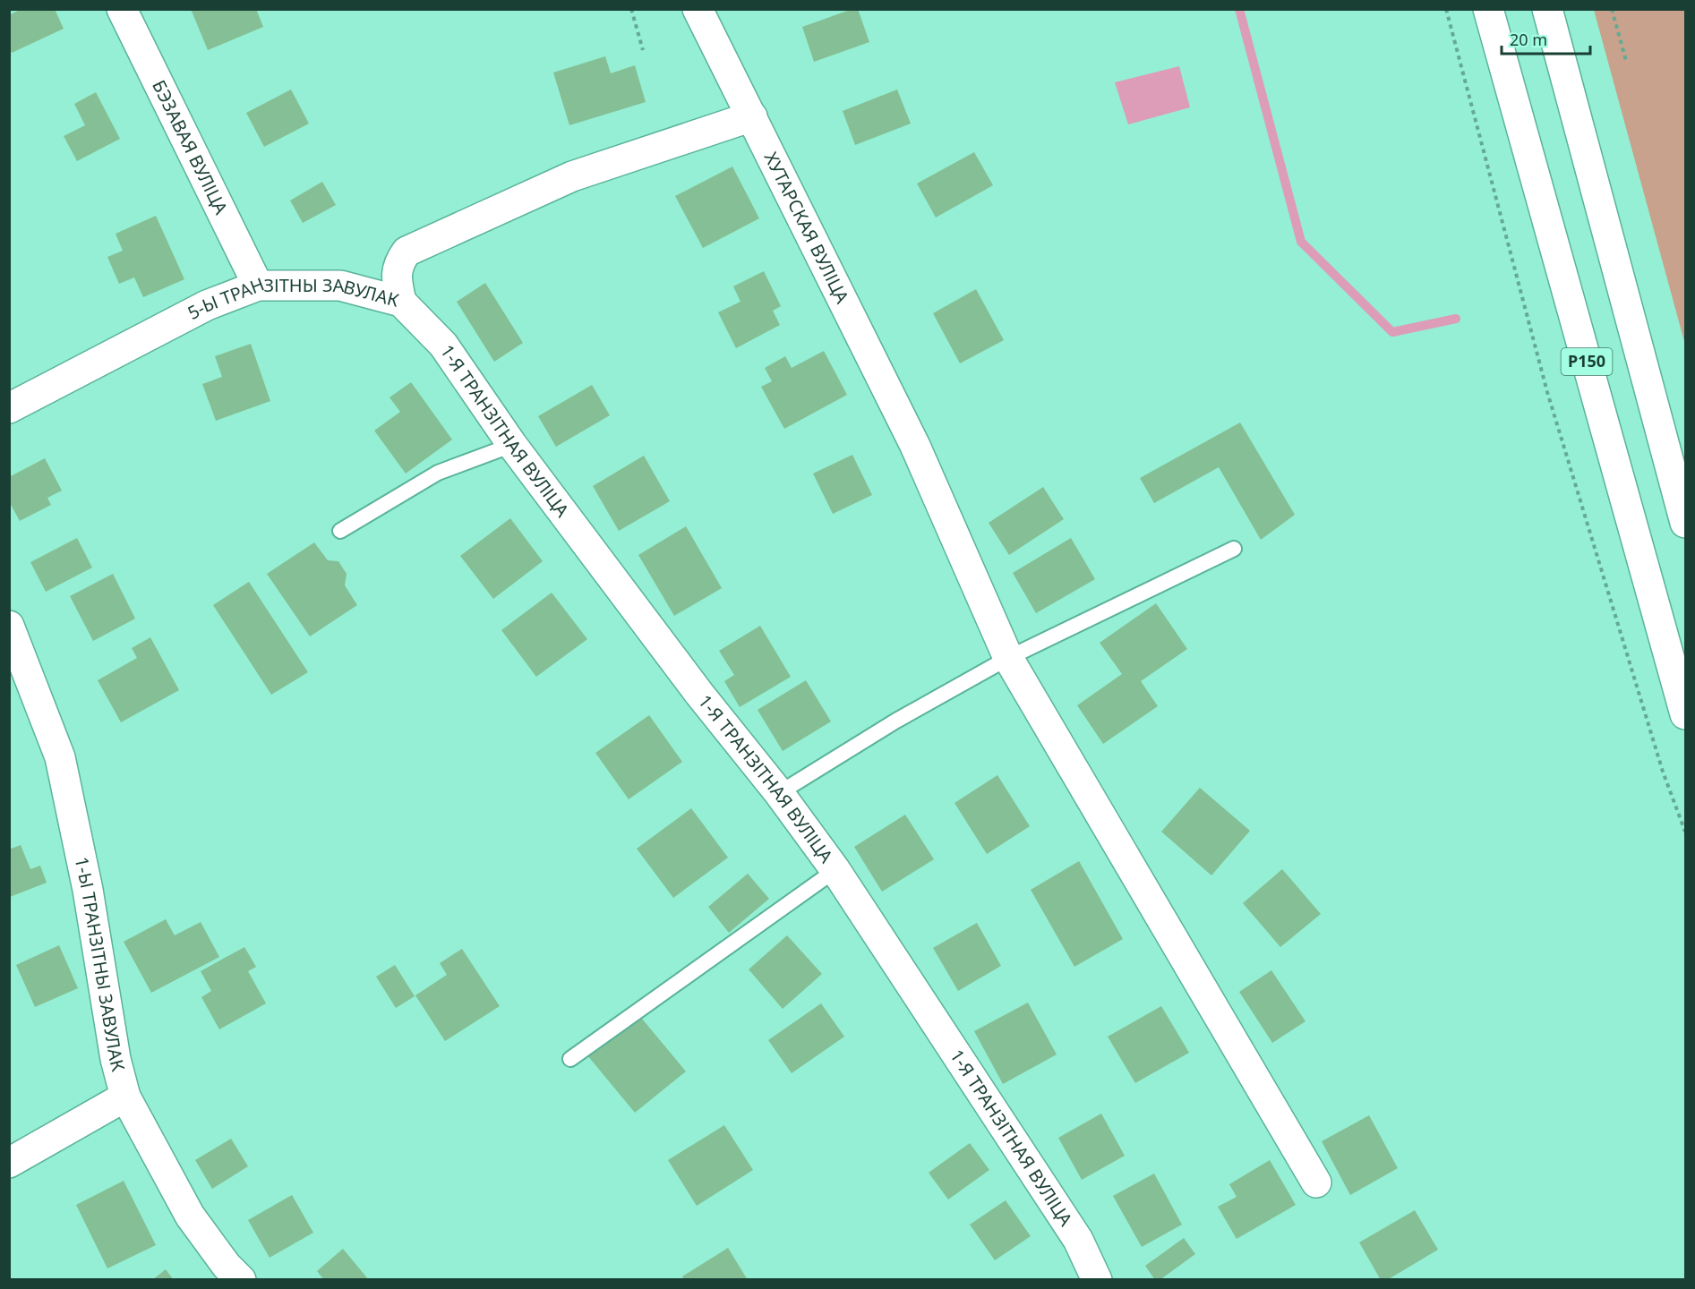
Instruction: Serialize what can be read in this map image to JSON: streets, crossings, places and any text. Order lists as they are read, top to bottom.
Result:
{
  "streets": {
    "street": [
      "БЭЗАВАЯ ВУЛІЦА",
      "ХУТАРСКАЯ ВУЛІЦА",
      "5-Ы ТРАНЗІТНЫ ЗАВУЛАК",
      "Р150",
      "1-Я ТРАНЗІТНАЯ ВУЛІЦА",
      "1-Ы ТРАНЗІТНЫ ЗАВУЛАК"
    ]
  },
  "crossings": [
    ["БЭЗАВАЯ ВУЛІЦА", "5-Ы ТРАНЗІТНЫ ЗАВУЛАК"],
    ["ХУТАРСКАЯ ВУЛІЦА", "5-Ы ТРАНЗІТНЫ ЗАВУЛАК"],
    ["5-Ы ТРАНЗІТНЫ ЗАВУЛАК", "1-Я ТРАНЗІТНАЯ ВУЛІЦА"]
  ],
  "scale_bar": "20 m"
}
